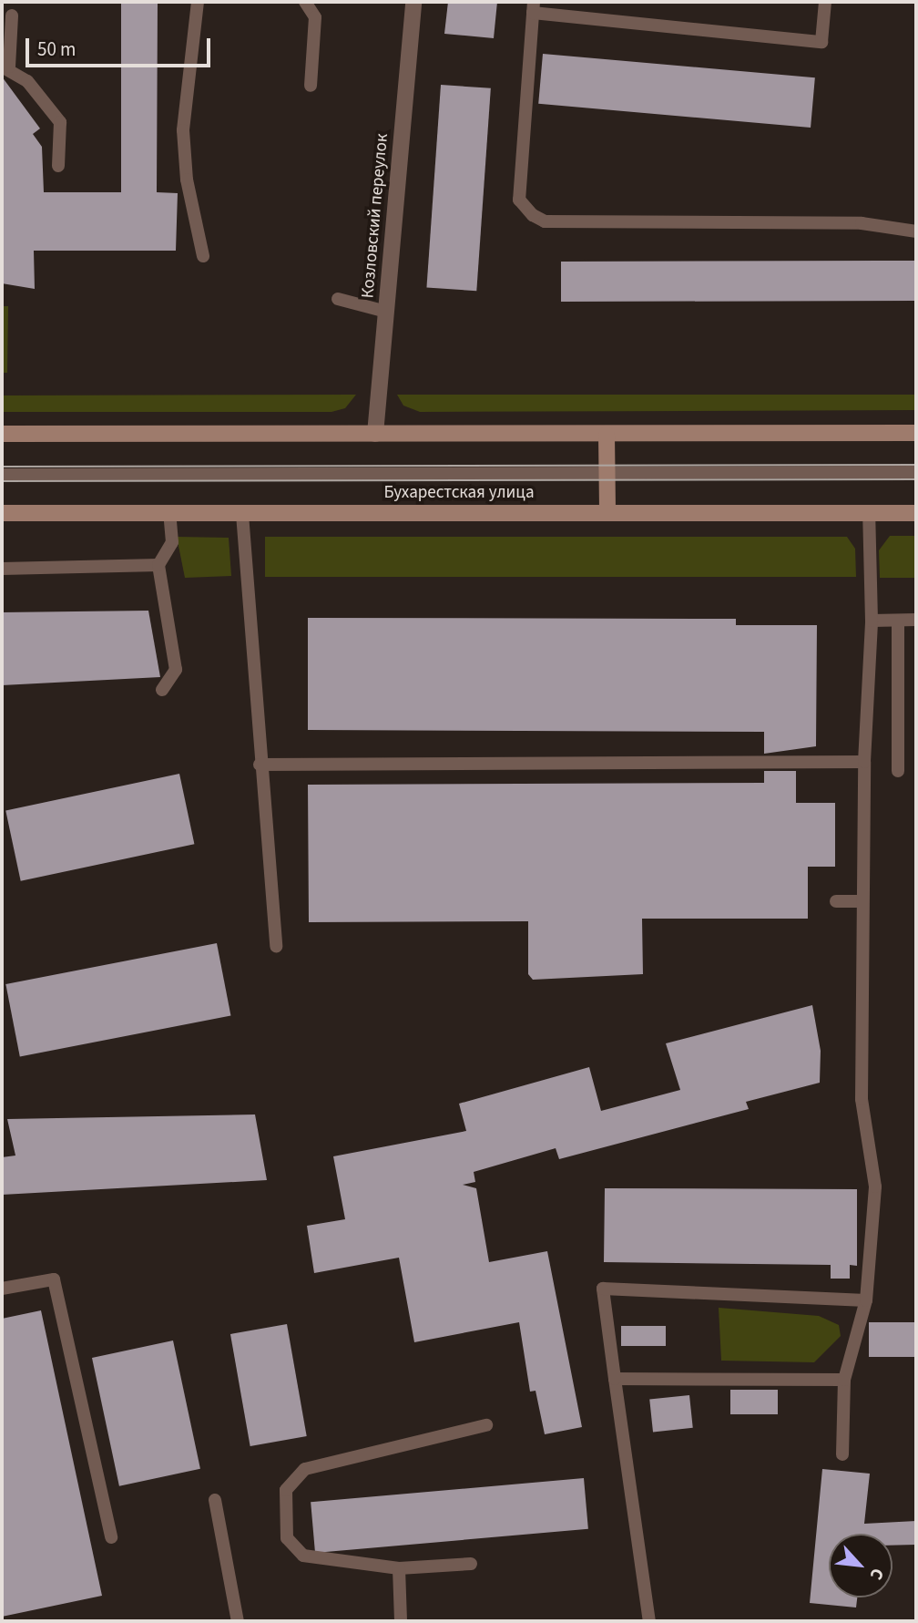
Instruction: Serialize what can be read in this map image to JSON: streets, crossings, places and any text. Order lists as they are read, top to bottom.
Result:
{
  "streets": {
    "main road": ["Бухарестская улица"],
    "street": ["Козловский переулок"]
  },
  "scale_bar": "50 m",
  "north": "bottom right"
}
